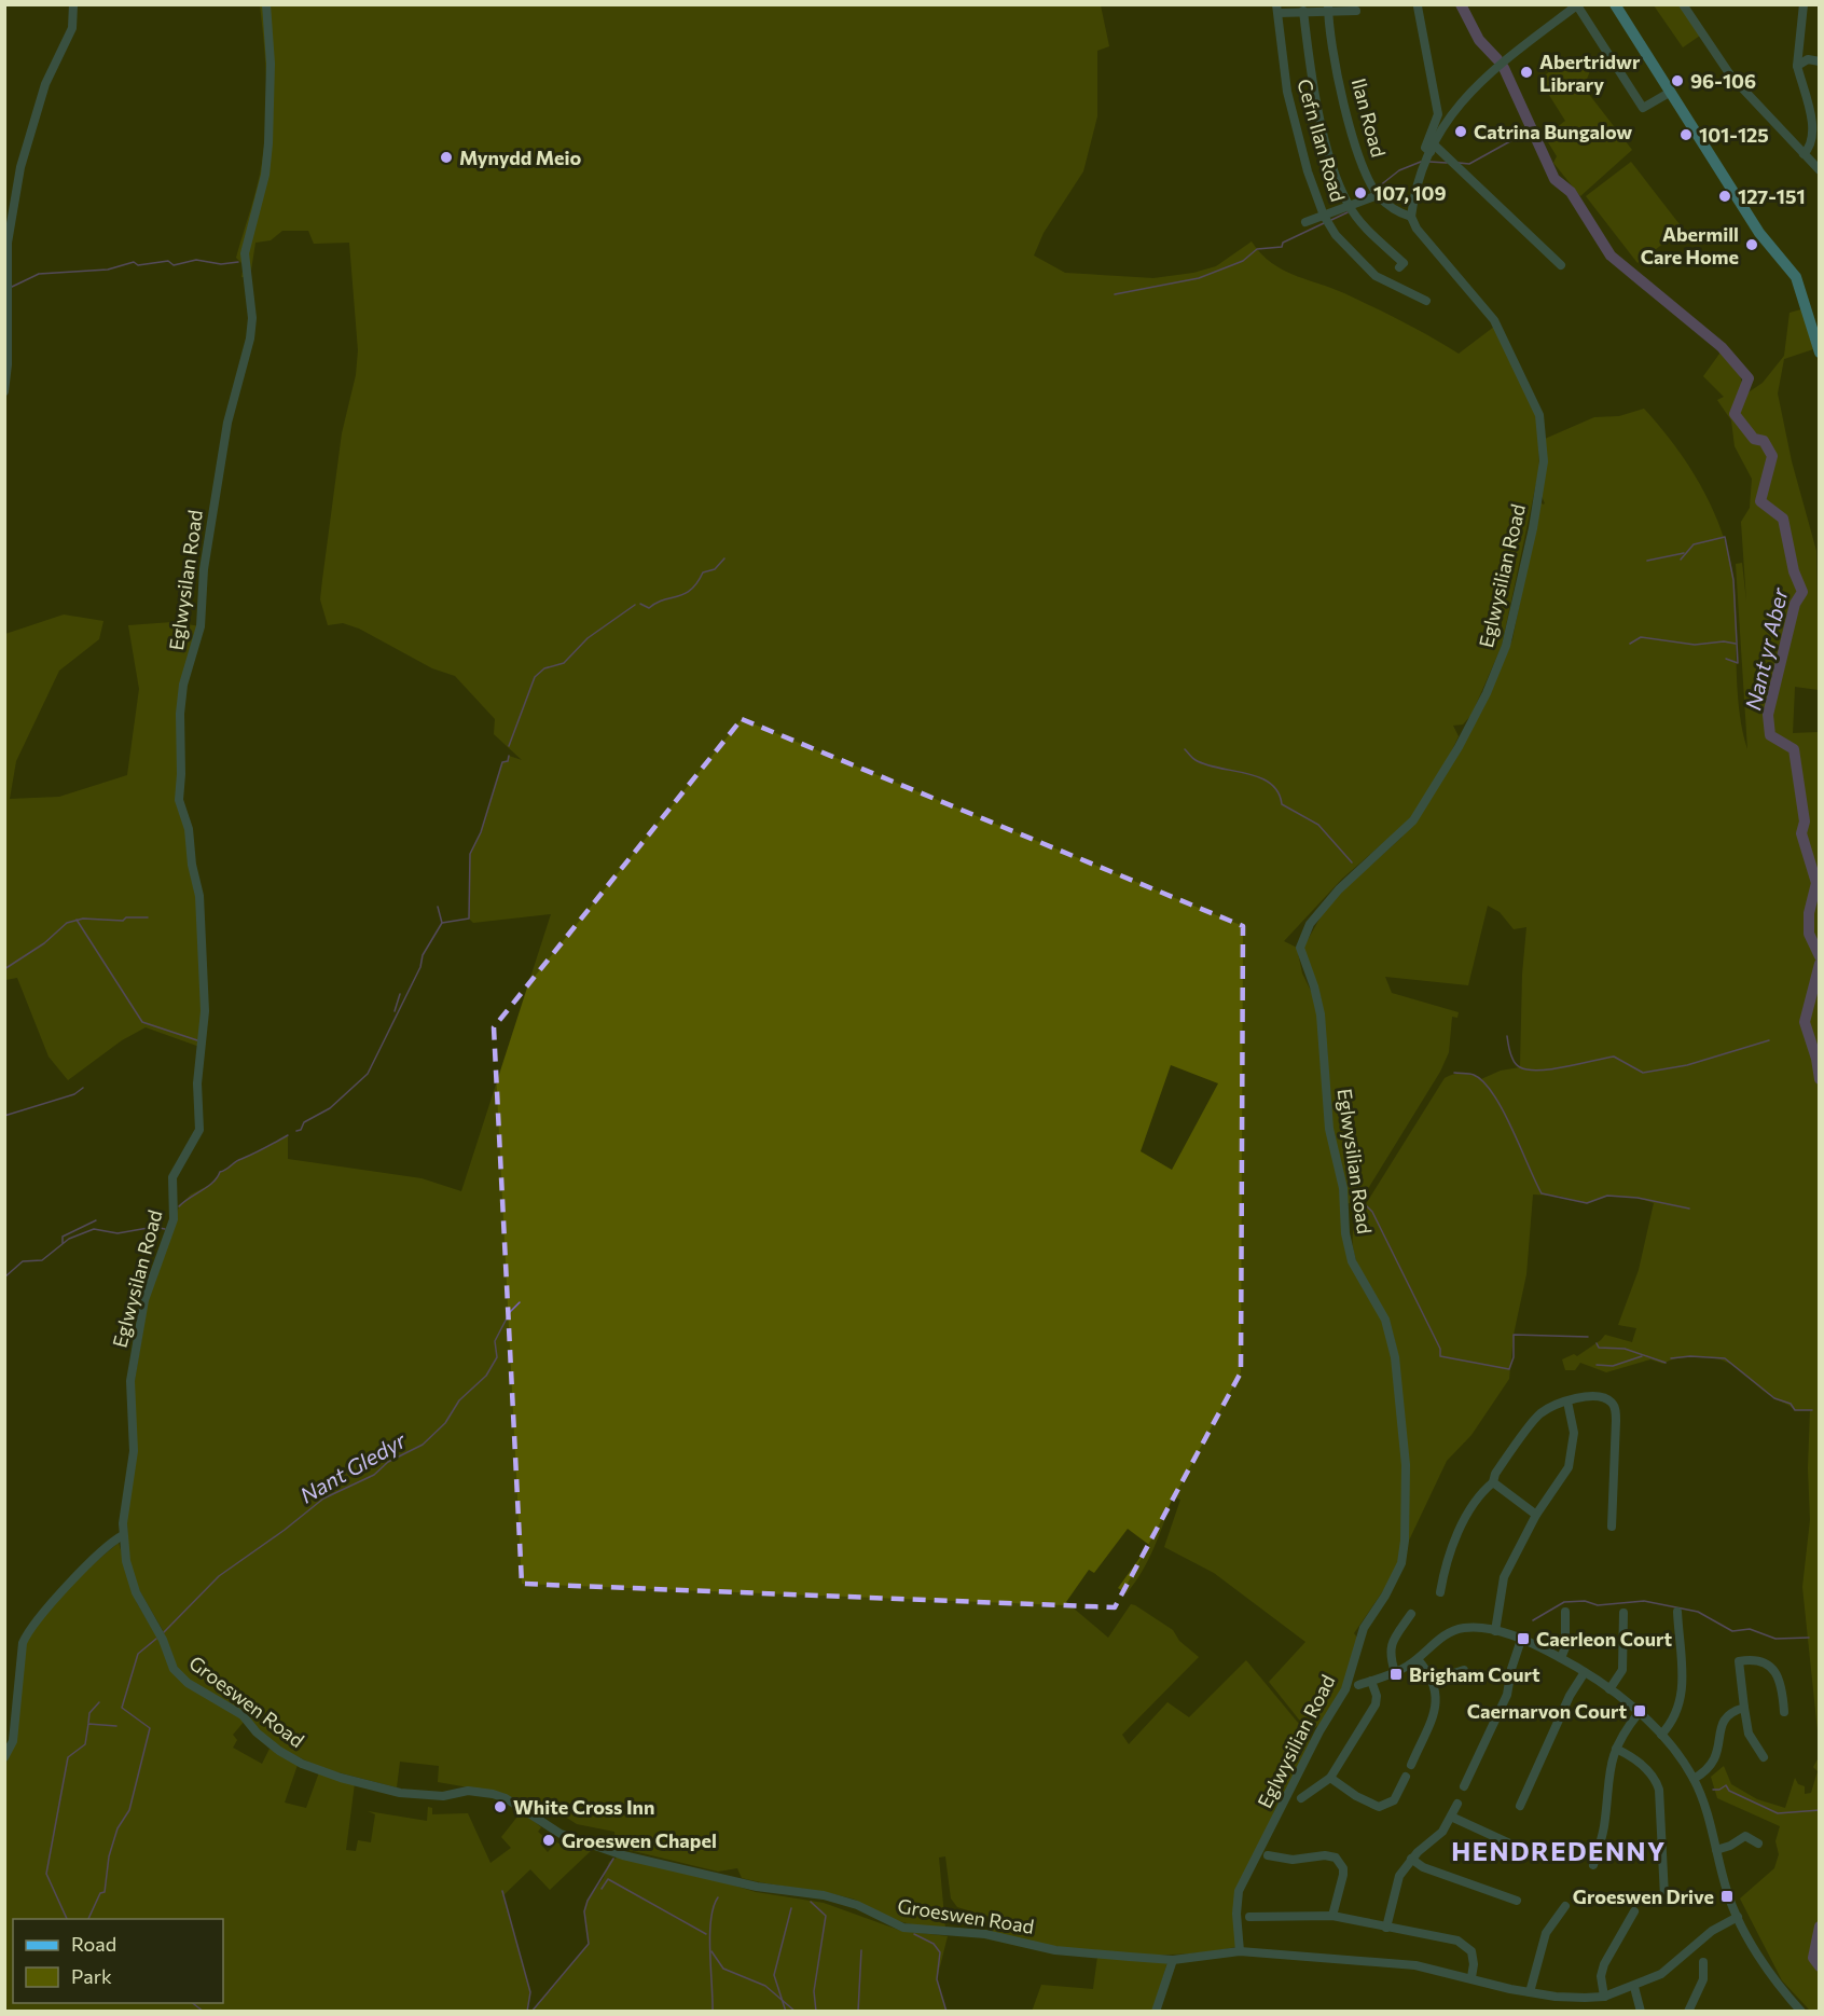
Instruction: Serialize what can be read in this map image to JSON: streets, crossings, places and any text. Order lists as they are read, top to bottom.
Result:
{
  "streets": {
    "street": [
      "Ilan Road",
      "Cefn Ilan Road",
      "Eglwysilian Road",
      "Eglwysilan Road",
      "Groeswen Road"
    ]
  },
  "crossings": [
    ["Ilan Road", "Eglwysilian Road"],
    ["Eglwysilian Road", "Groeswen Road"],
    ["Eglwysilan Road", "Groeswen Road"]
  ],
  "districts": ["HENDREDENNY"],
  "water": ["Nant yr Aber", "Nant Gledyr"],
  "places": {
    "other": [
      "Abertridwr Library",
      "96-106",
      "Catrina Bungalow",
      "101-125",
      "Mynydd Meio",
      "107, 109",
      "127-151",
      "Abermill Care Home",
      "White Cross Inn",
      "Groeswen Chapel"
    ],
    "transit": [
      "Caerleon Court",
      "Brigham Court",
      "Caernarvon Court",
      "Groeswen Drive"
    ]
  },
  "legend": ["Road", "Park"]
}
